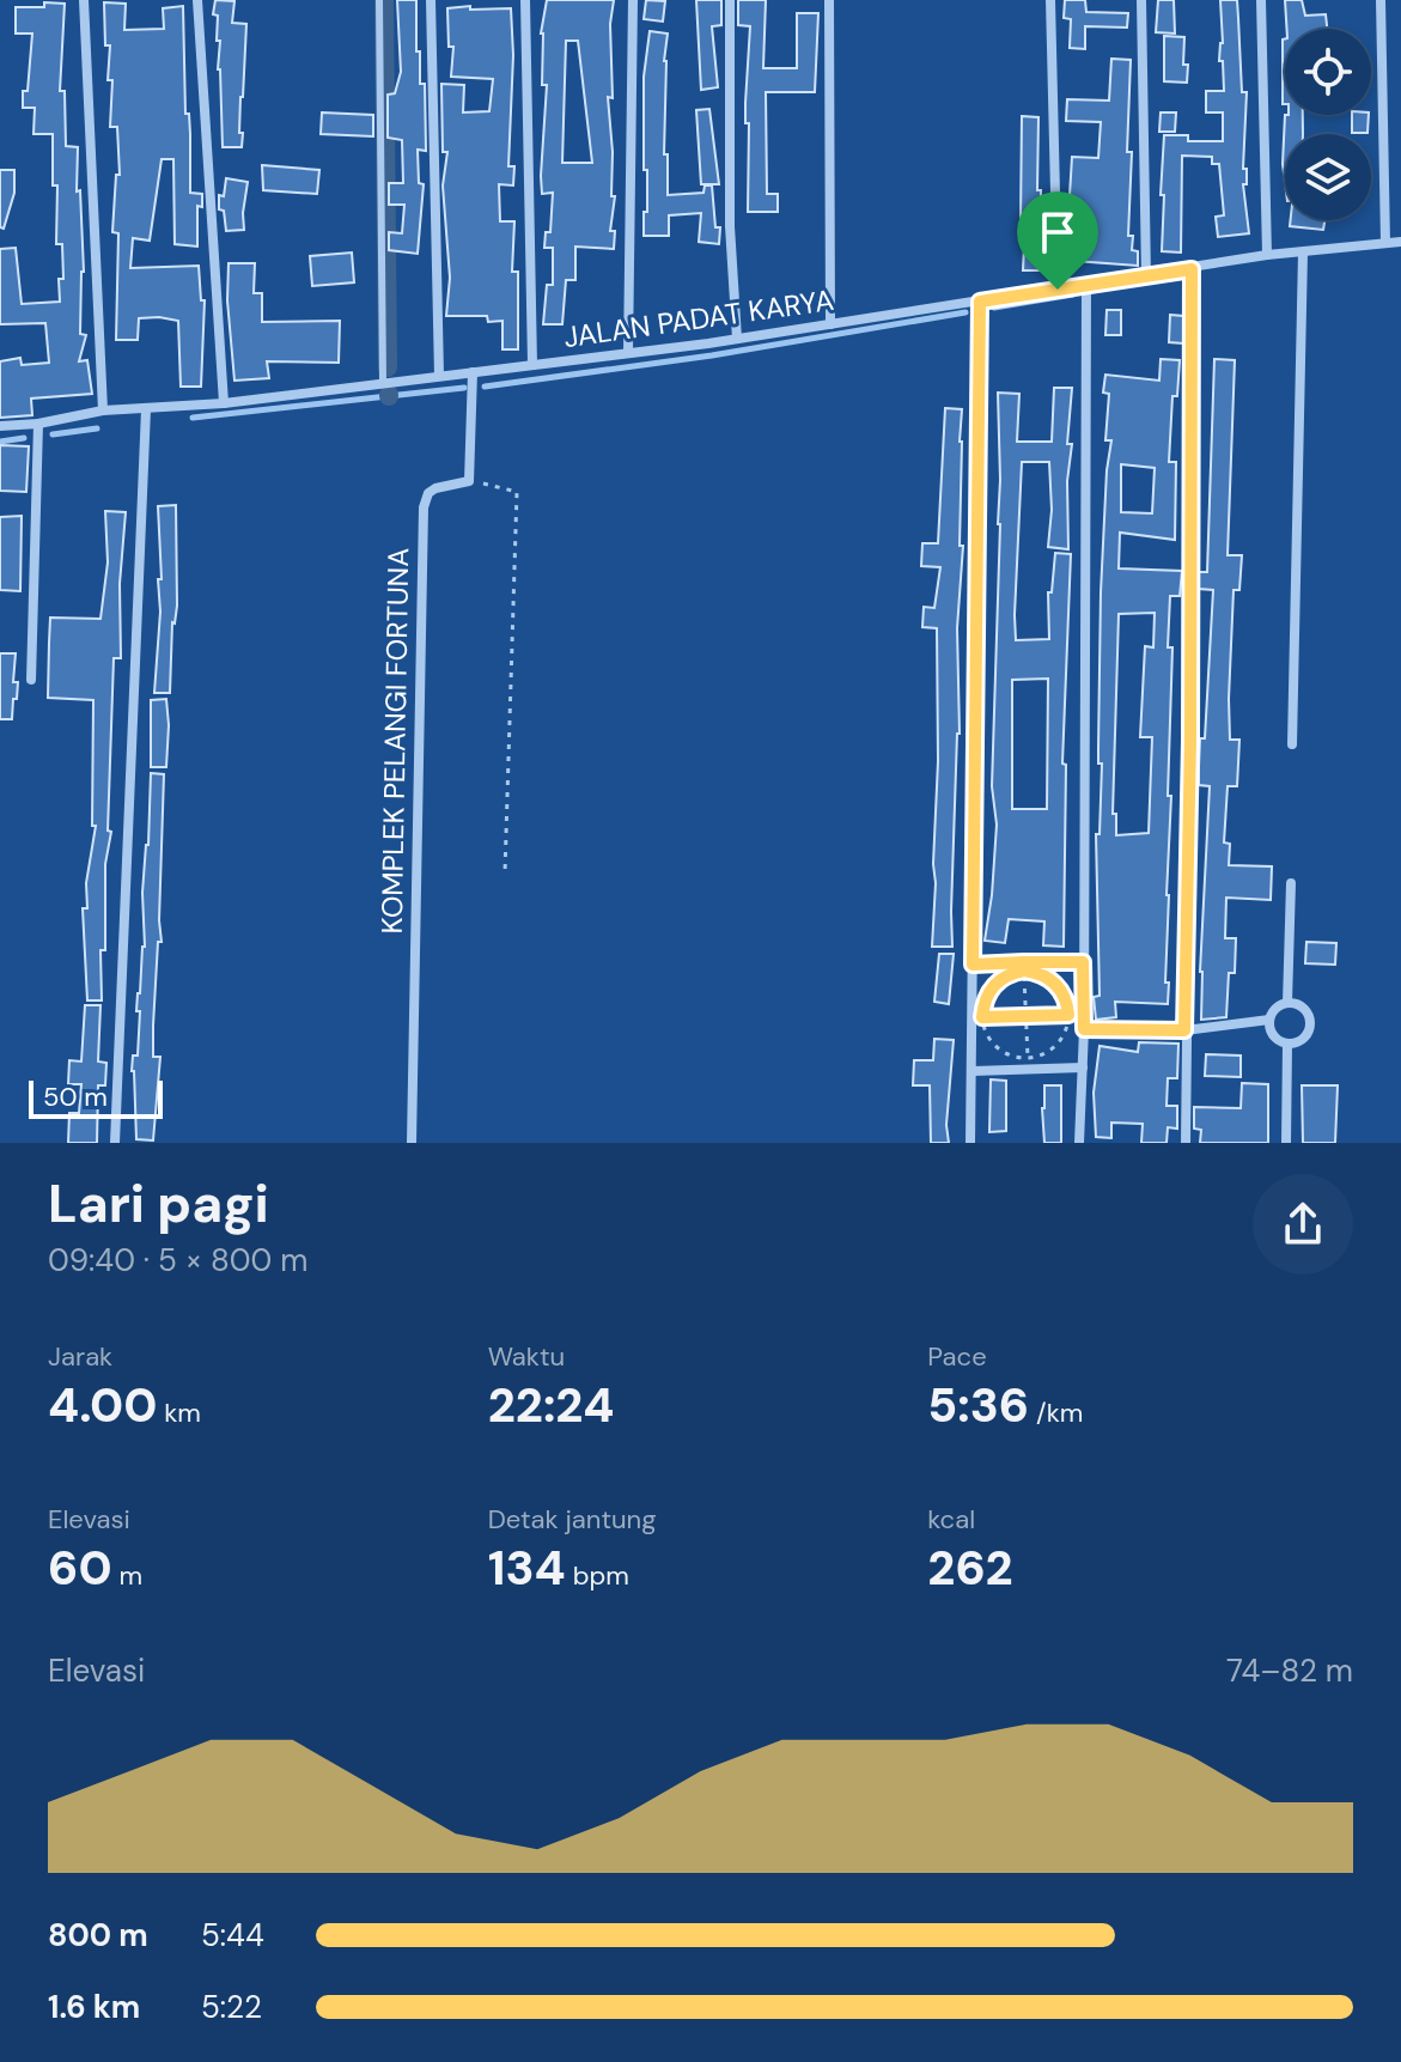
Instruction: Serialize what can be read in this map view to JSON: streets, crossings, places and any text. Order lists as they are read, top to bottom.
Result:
{
  "streets": {
    "street": ["JALAN PADAT KARYA", "KOMPLEK PELANGI FORTUNA"]
  },
  "scale_bar": "50 m",
  "page": {
    "scale": "50 m",
    "heading": ["Lari pagi", "09:40 · 5 × 800 m"],
    "stats": [
      ["Jarak", "4.00 km"],
      ["Waktu", "22:24"],
      ["Pace", "5:36 /km"],
      ["Elevasi", "60 m"],
      ["Detak jantung", "134 bpm"],
      ["kcal", "262"]
    ],
    "chart": ["Elevasi", "74–82 m"],
    "list": [
      {
        "name": "800 m",
        "note": "5:44"
      },
      {
        "name": "1.6 km",
        "note": "5:22"
      }
    ]
  }
}
